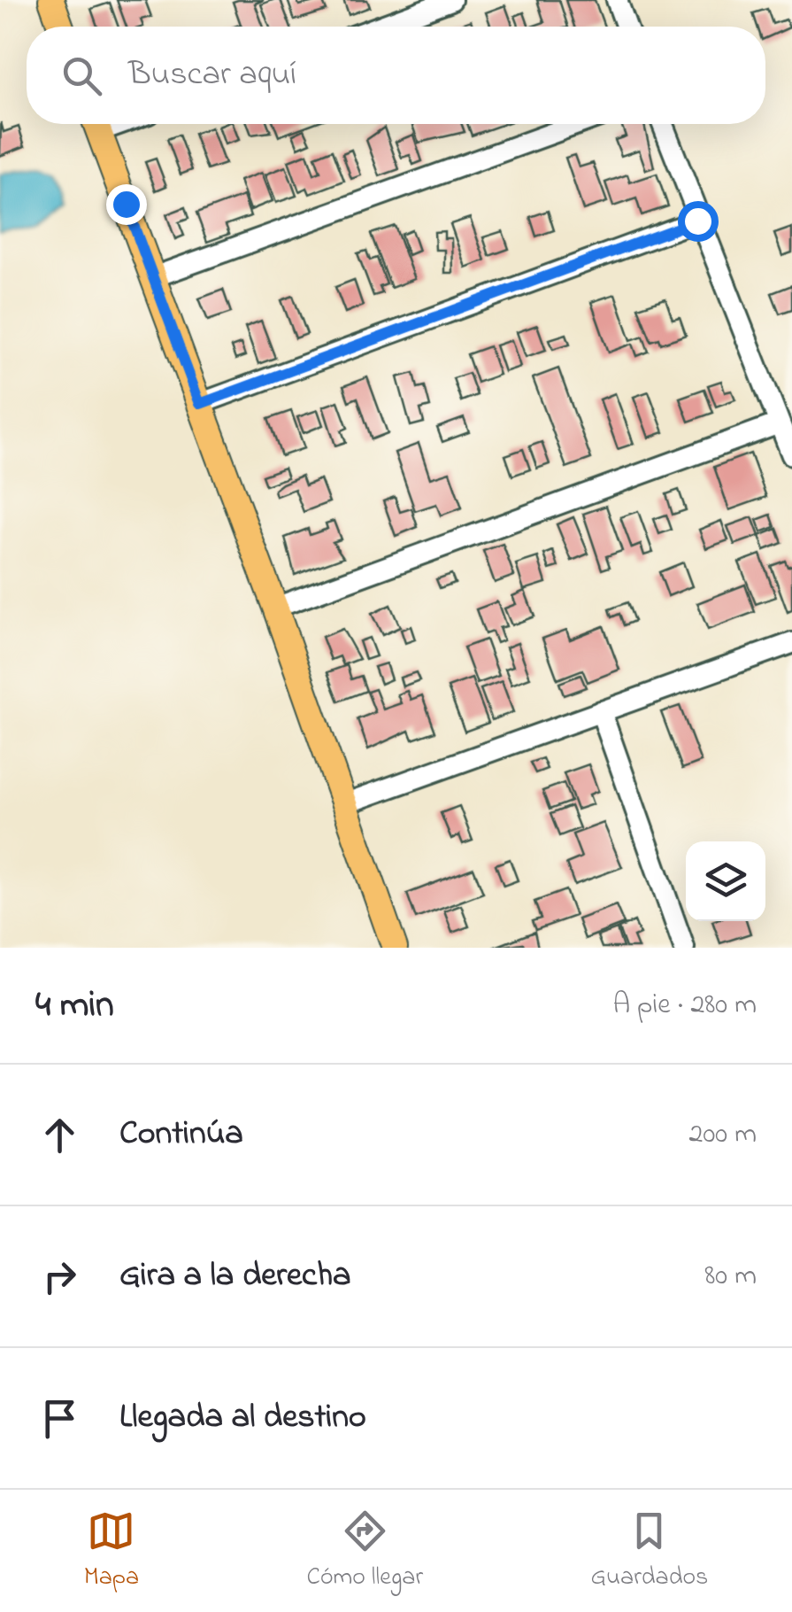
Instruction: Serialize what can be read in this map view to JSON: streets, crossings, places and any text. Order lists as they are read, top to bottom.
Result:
{
  "page": {
    "search": "Buscar aquí",
    "heading": ["4 min", "A pie · 280 m"],
    "list": [
      ["Continúa", "200 m"],
      ["Gira a la derecha", "80 m"],
      "Llegada al destino"
    ],
    "nav": ["Mapa", "Cómo llegar", "Guardados"]
  }
}
